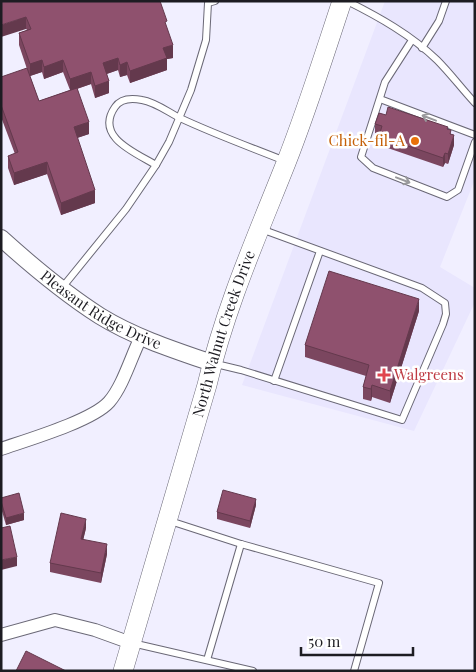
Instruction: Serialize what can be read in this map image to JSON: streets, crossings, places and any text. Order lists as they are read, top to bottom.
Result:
{
  "streets": {
    "main road": ["North Walnut Creek Drive"],
    "street": ["Pleasant Ridge Drive"]
  },
  "crossings": [
    ["Pleasant Ridge Drive", "North Walnut Creek Drive"]
  ],
  "places": {
    "other": ["Chick-fil-A"],
    "health": ["Walgreens"]
  },
  "scale_bar": "50 m"
}
